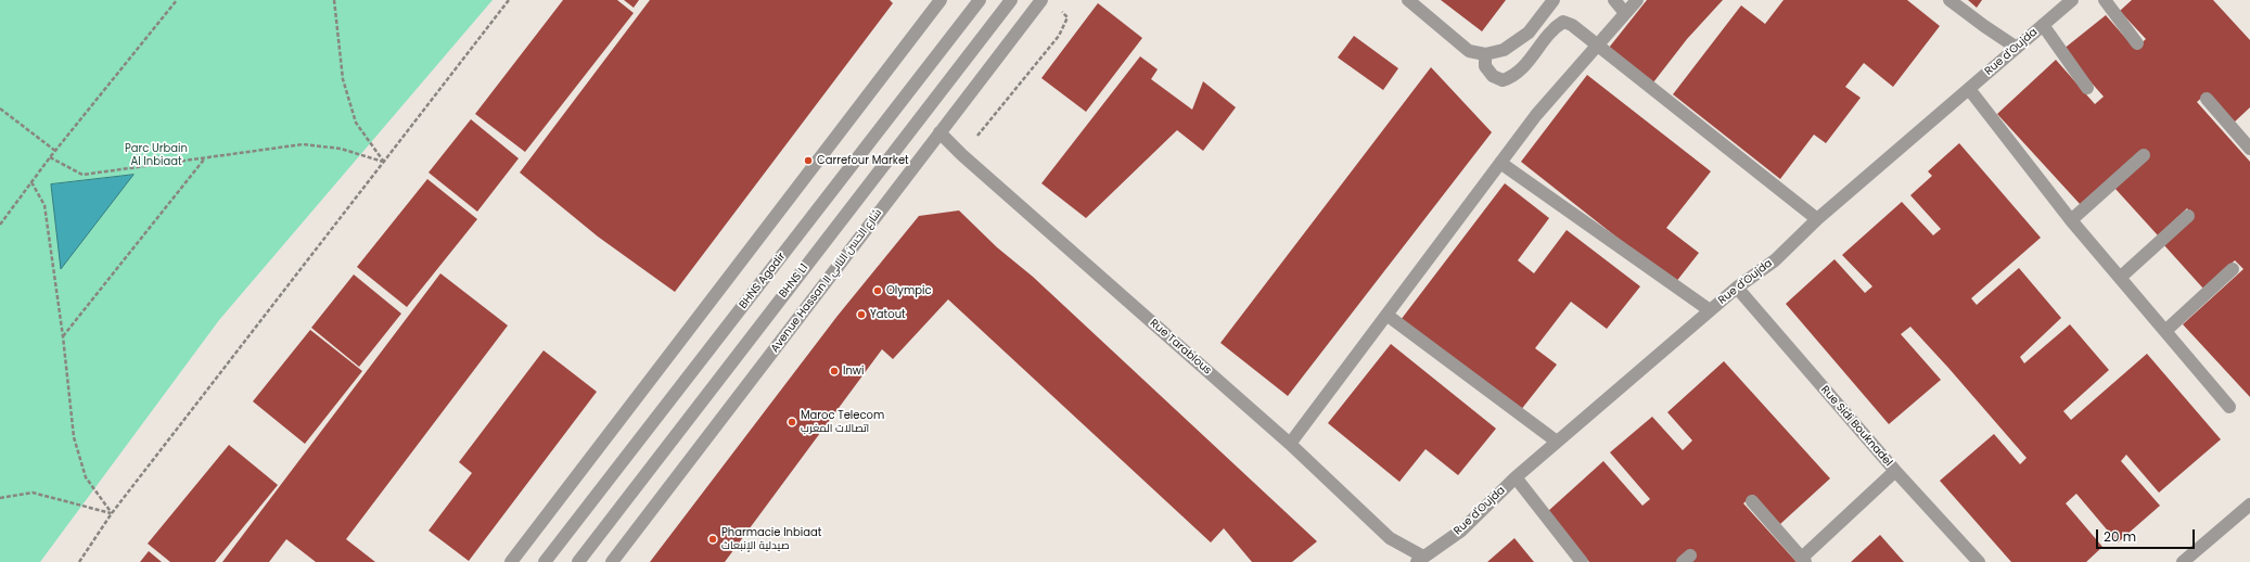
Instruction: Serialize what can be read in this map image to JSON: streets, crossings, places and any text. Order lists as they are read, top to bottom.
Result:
{
  "streets": {
    "street": [
      "Rue d'Oujda",
      "BHNS Agadir",
      "BHNS L1",
      "Avenue Hassan II شارع الحسن الثاني",
      "Rue Tarablous",
      "Rue Sidi Bouknadel"
    ]
  },
  "crossings": [
    ["Rue d'Oujda", "Rue Tarablous"],
    ["Rue d'Oujda", "Rue Sidi Bouknadel"],
    ["Avenue Hassan II شارع الحسن الثاني", "Rue Tarablous"]
  ],
  "parks": ["Parc Urbain Al Inbiaat"],
  "places": [
    "Carrefour Market",
    "Olympic",
    "Yatout",
    "Inwi",
    "Maroc Telecom اتصالات المغرب",
    "Pharmacie Inbiaat صيدلية الإنبعاث"
  ],
  "scale_bar": "20 m"
}
